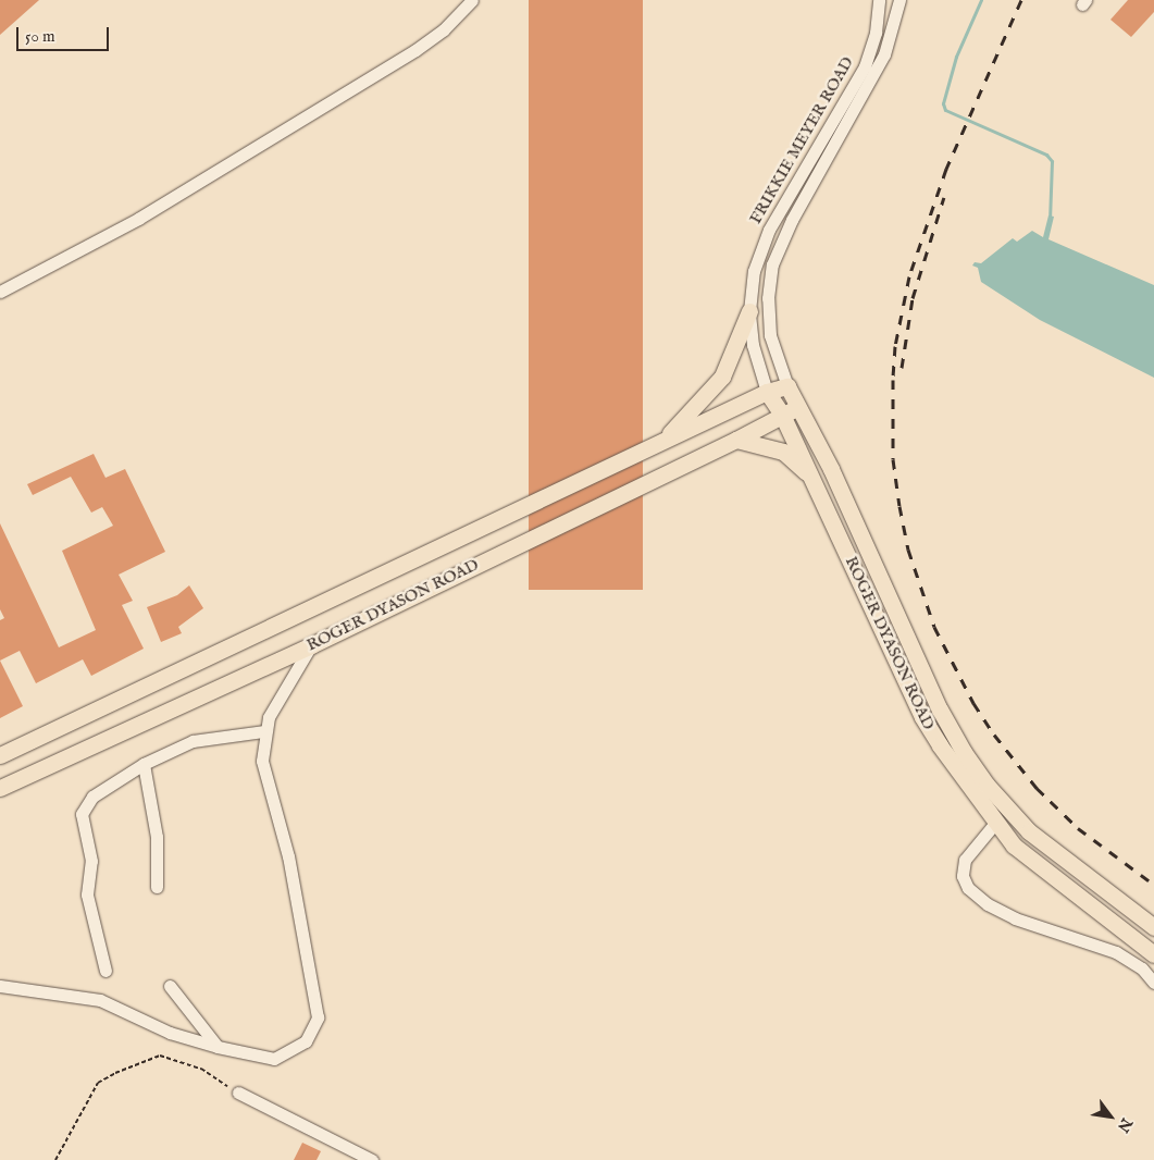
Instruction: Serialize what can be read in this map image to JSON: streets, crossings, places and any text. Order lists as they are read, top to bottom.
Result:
{
  "streets": {
    "main road": ["ROGER DYASON ROAD"],
    "street": ["FRIKKIE MEYER ROAD"]
  },
  "crossings": [
    ["FRIKKIE MEYER ROAD", "ROGER DYASON ROAD"]
  ],
  "scale_bar": "50 m",
  "north": "bottom right"
}
